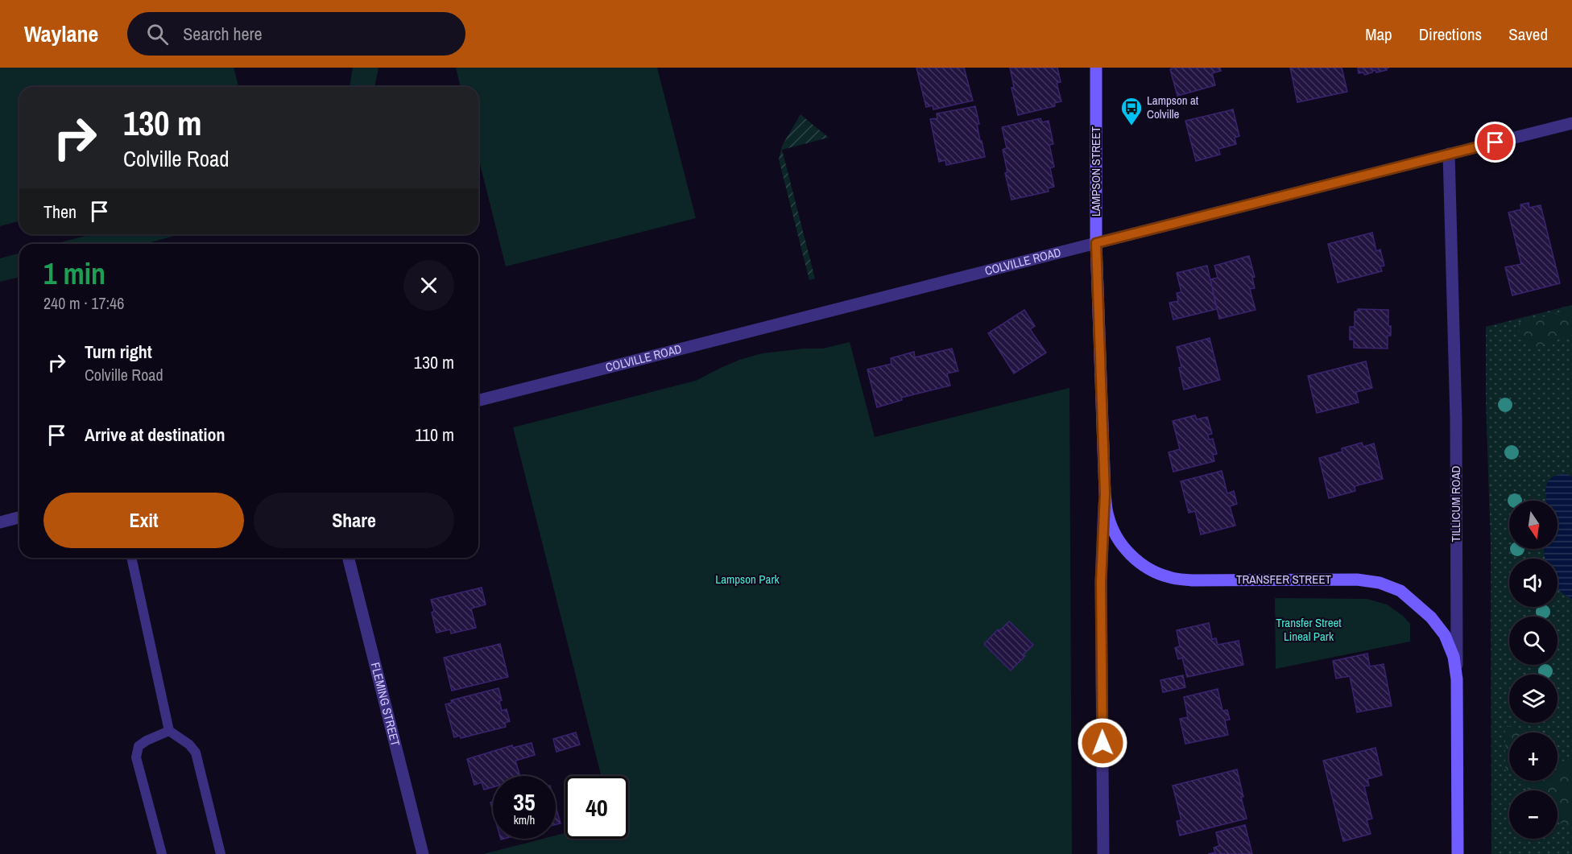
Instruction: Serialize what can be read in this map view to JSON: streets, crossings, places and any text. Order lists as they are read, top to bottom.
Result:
{
  "streets": {
    "main road": ["LAMPSON STREET", "TILLICUM ROAD", "TRANSFER STREET"],
    "street": ["COLVILLE ROAD", "FLEMING STREET"]
  },
  "crossings": [
    ["LAMPSON STREET", "COLVILLE ROAD"],
    ["LAMPSON STREET", "TRANSFER STREET"],
    ["COLVILLE ROAD", "TILLICUM ROAD"],
    ["TILLICUM ROAD", "TRANSFER STREET"]
  ],
  "parks": ["Lampson Park", "Transfer Street Lineal Park"],
  "places": {
    "bus stop": ["Lampson at Colville"]
  },
  "north": "bottom",
  "page": {
    "header": "Waylane",
    "search": "Search here",
    "nav": ["Map", "Directions", "Saved"],
    "turn": ["130 m", "Colville Road"],
    "then": "Then",
    "heading": ["1 min", "240 m · 17:46"],
    "list": [
      {
        "name": "Turn right",
        "note": "Colville Road",
        "value": "130 m"
      },
      {
        "name": "Arrive at destination",
        "value": "110 m"
      }
    ],
    "buttons": ["Exit", "Share"],
    "map_buttons": ["+", "−"],
    "speed": "35 km/h",
    "limit": "40"
  }
}
